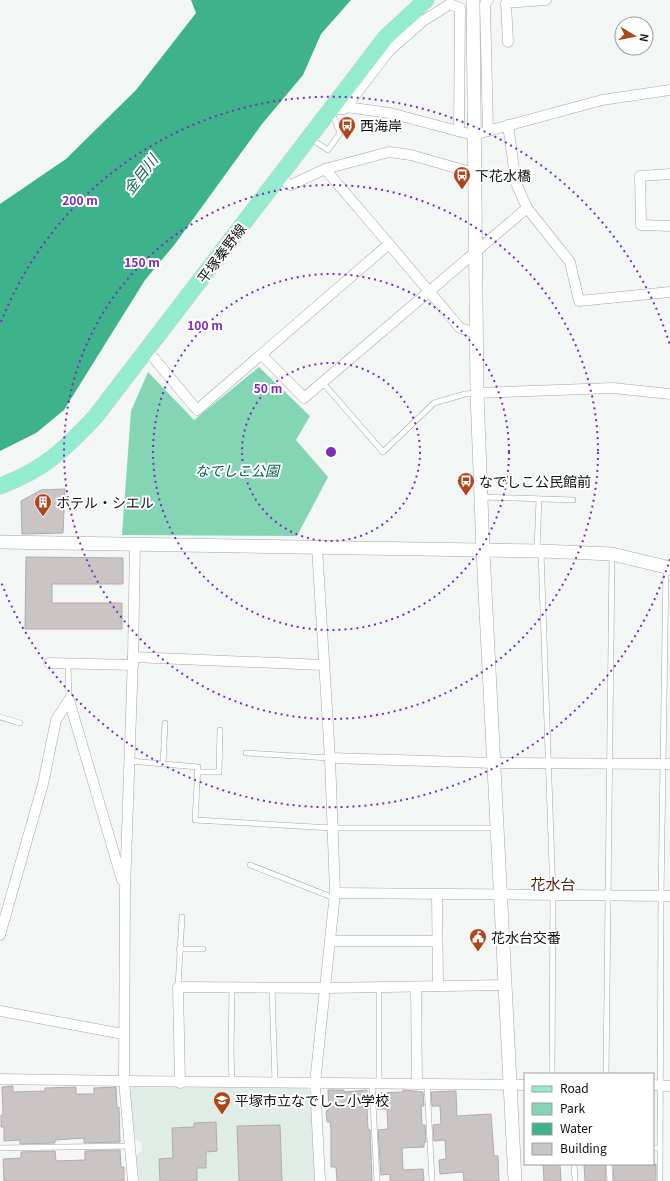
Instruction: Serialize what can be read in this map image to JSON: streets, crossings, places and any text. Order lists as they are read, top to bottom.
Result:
{
  "streets": {
    "main road": ["平塚秦野線"]
  },
  "districts": ["花水台"],
  "water": ["金目川"],
  "parks": ["なでしこ公園"],
  "places": {
    "bus stop": ["西海岸", "下花水橋", "なでしこ公民館前"],
    "building": ["ホテル・シエル"],
    "public building": ["花水台交番"],
    "school or university": ["平塚市立なでしこ小学校"]
  },
  "legend": [
    "Road",
    "Park",
    "Water",
    "Building"
  ],
  "north": "right",
  "rings": [
    "200 m",
    "150 m",
    "100 m",
    "50 m"
  ]
}
